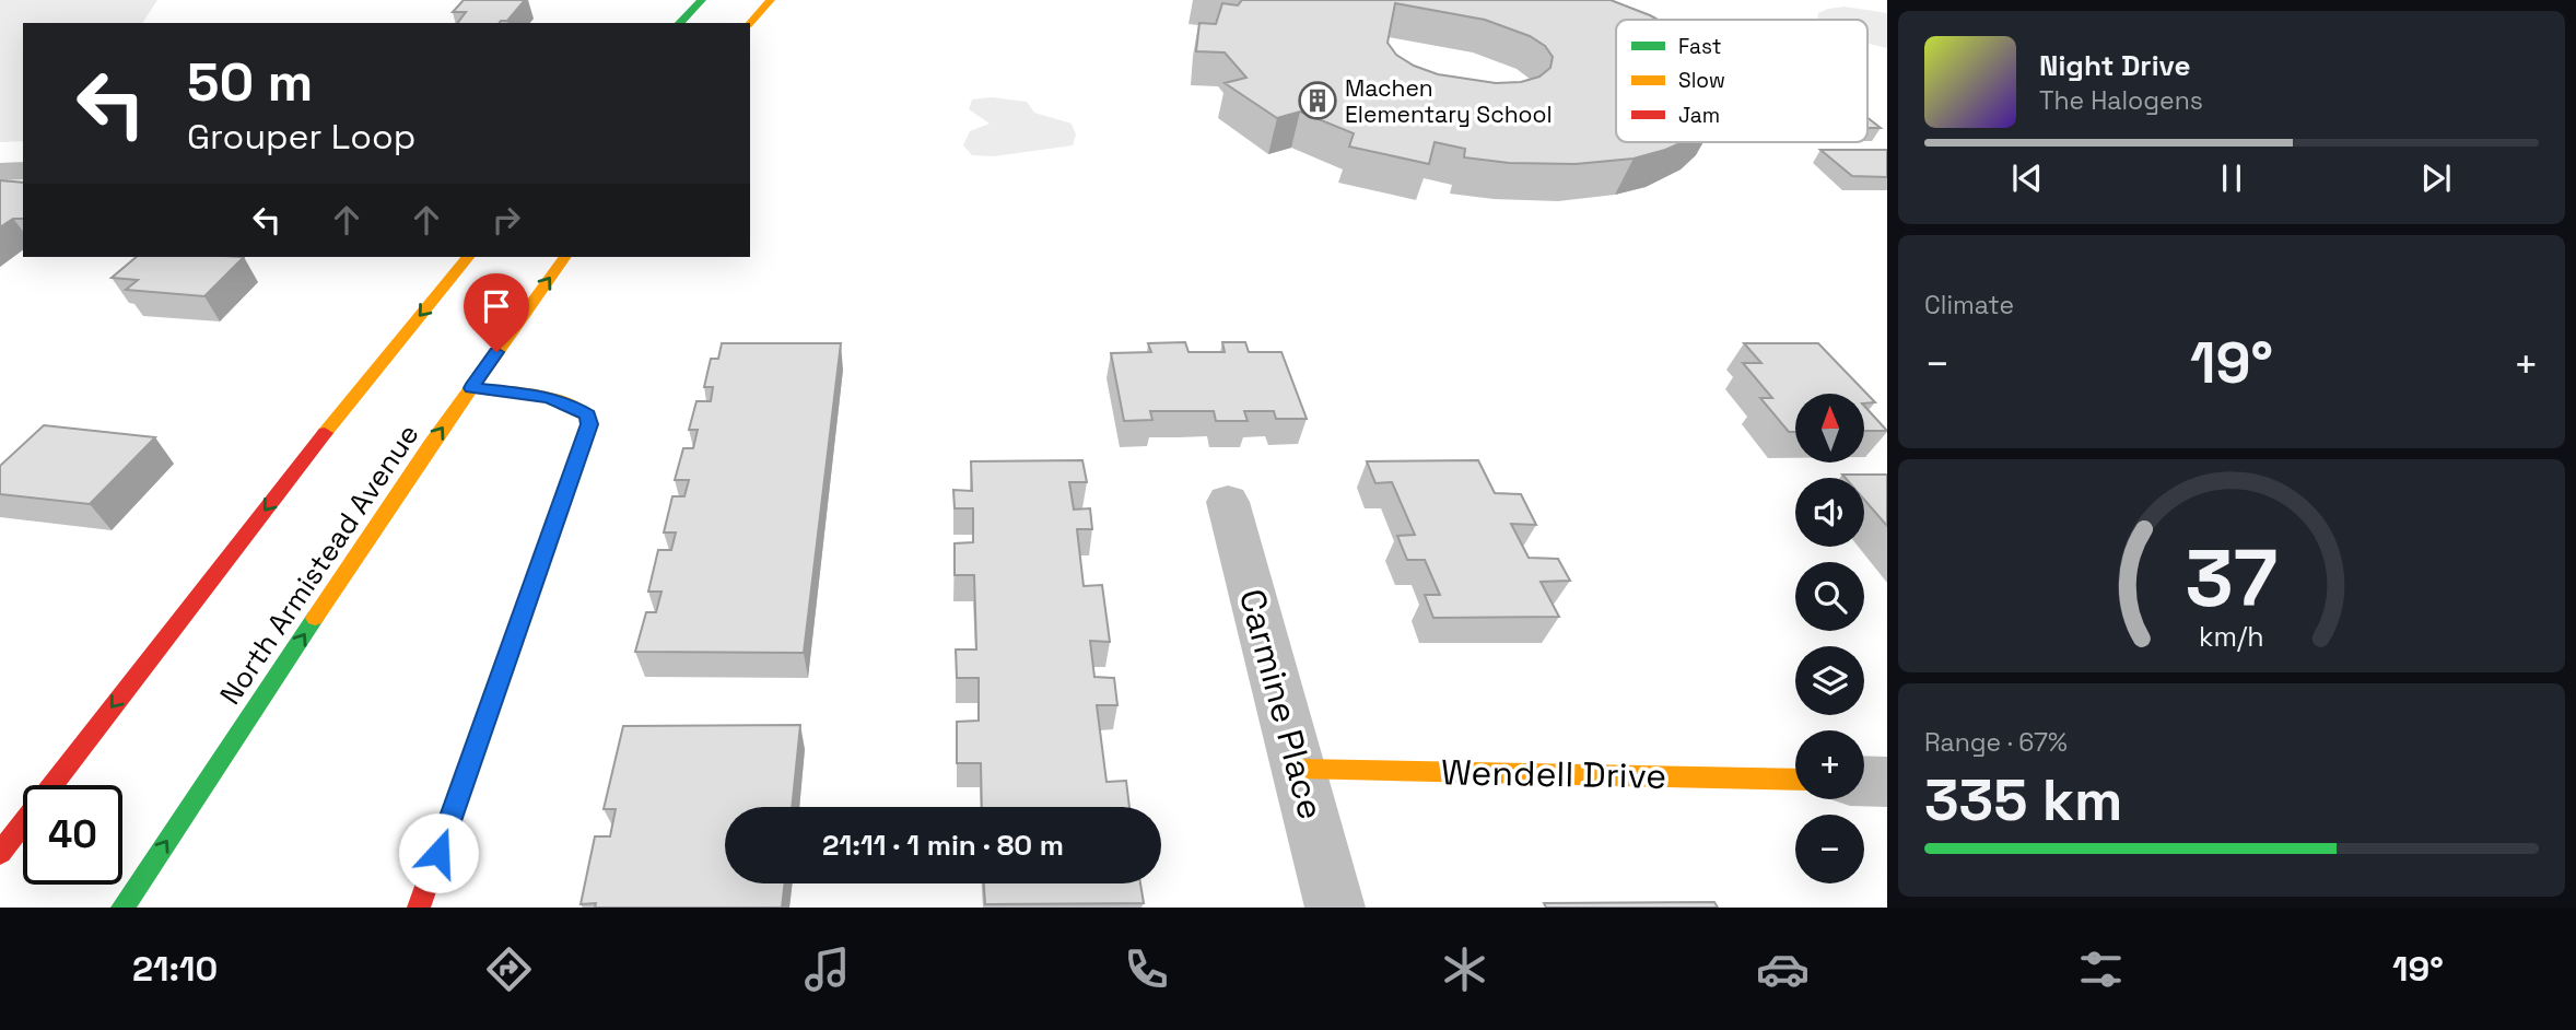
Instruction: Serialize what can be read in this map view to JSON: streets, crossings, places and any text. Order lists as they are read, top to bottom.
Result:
{
  "streets": {
    "main road": ["North Armistead Avenue", "Wendell Drive"],
    "street": ["Carmine Place"]
  },
  "crossings": [
    ["Carmine Place", "Wendell Drive"]
  ],
  "places": {
    "building": ["Machen Elementary School"]
  },
  "legend": ["Fast", "Slow", "Jam"],
  "north": "top",
  "page": {
    "turn": ["50 m", "Grouper Loop"],
    "song": ["Night Drive", "The Halogens"],
    "tile": [
      "Climate",
      ["Range · 67%", "335 km"]
    ],
    "heat": ["−", "19°", "+"],
    "map_buttons": ["+", "−"],
    "limit": "40",
    "trip": "21:11 · 1 min · 80 m",
    "tabs": ["21:10", "19°"],
    "gauge": ["37", "km/h"]
  }
}
